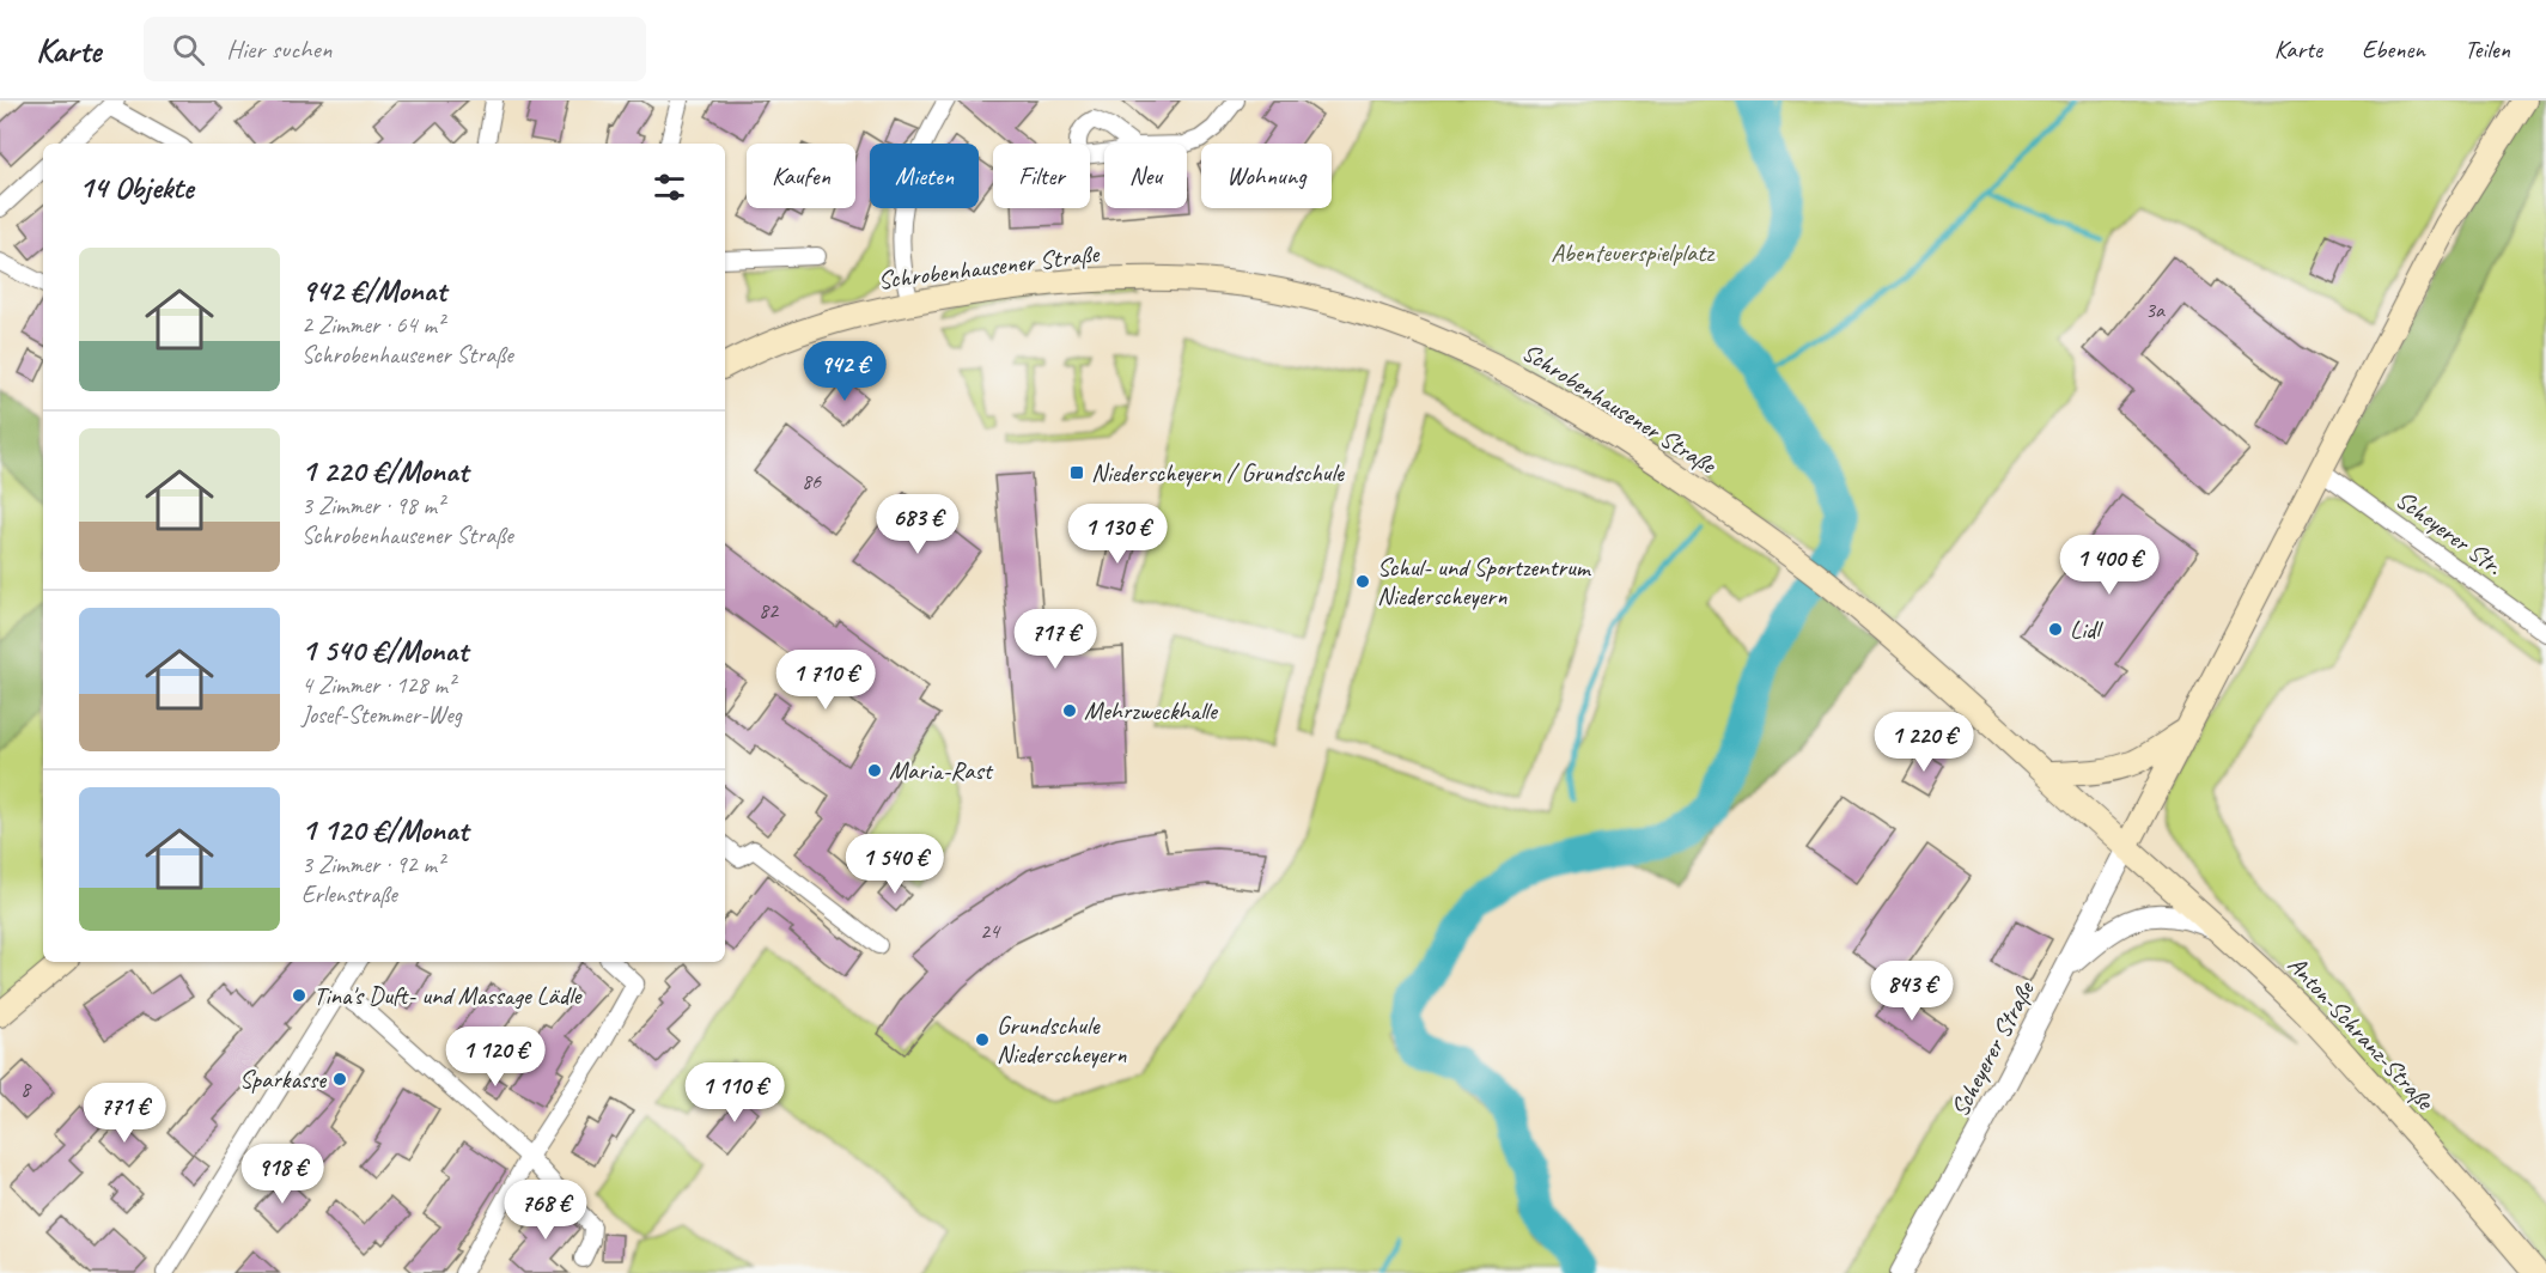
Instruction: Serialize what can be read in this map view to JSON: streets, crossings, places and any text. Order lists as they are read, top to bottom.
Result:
{
  "streets": {
    "main road": ["Schrobenhausener Straße", "Anton-Schranz-Straße"],
    "street": ["Scheyerer Str.", "Scheyerer Straße"]
  },
  "crossings": [
    ["Schrobenhausener Straße", "Anton-Schranz-Straße"],
    ["Schrobenhausener Straße", "Scheyerer Straße"],
    ["Anton-Schranz-Straße", "Scheyerer Straße"]
  ],
  "parks": ["Abenteuerspielplatz"],
  "places": {
    "transit": ["Niederscheyern / Grundschule"],
    "other": [
      "Schul- und Sportzentrum Niederscheyern",
      "Lidl",
      "Mehrzweckhalle",
      "Maria-Rast",
      "Tina's Duft- und Massage Lädle",
      "Grundschule Niederscheyern",
      "Sparkasse"
    ]
  },
  "house_numbers": [
    "3a",
    "86",
    "82",
    "24",
    "8"
  ],
  "page": {
    "header": "Karte",
    "search": "Hier suchen",
    "nav": ["Karte", "Ebenen", "Teilen"],
    "chip": [
      "Kaufen",
      "Mieten",
      "Filter",
      "Neu",
      "Wohnung"
    ],
    "heading": "14 Objekte",
    "list": [
      {
        "name": "942 €/Monat",
        "note": "2 Zimmer · 64 m² · Schrobenhausener Straße"
      },
      {
        "name": "1 220 €/Monat",
        "note": "3 Zimmer · 98 m² · Schrobenhausener Straße"
      },
      {
        "name": "1 540 €/Monat",
        "note": "4 Zimmer · 128 m² · Josef-Stemmer-Weg"
      },
      {
        "name": "1 120 €/Monat",
        "note": "3 Zimmer · 92 m² · Erlenstraße"
      }
    ],
    "price": [
      "942 €",
      "683 €",
      "1 130 €",
      "1 400 €",
      "717 €",
      "1 710 €",
      "1 220 €",
      "1 540 €",
      "843 €",
      "1 120 €",
      "1 110 €",
      "771 €",
      "918 €",
      "768 €"
    ]
  }
}
